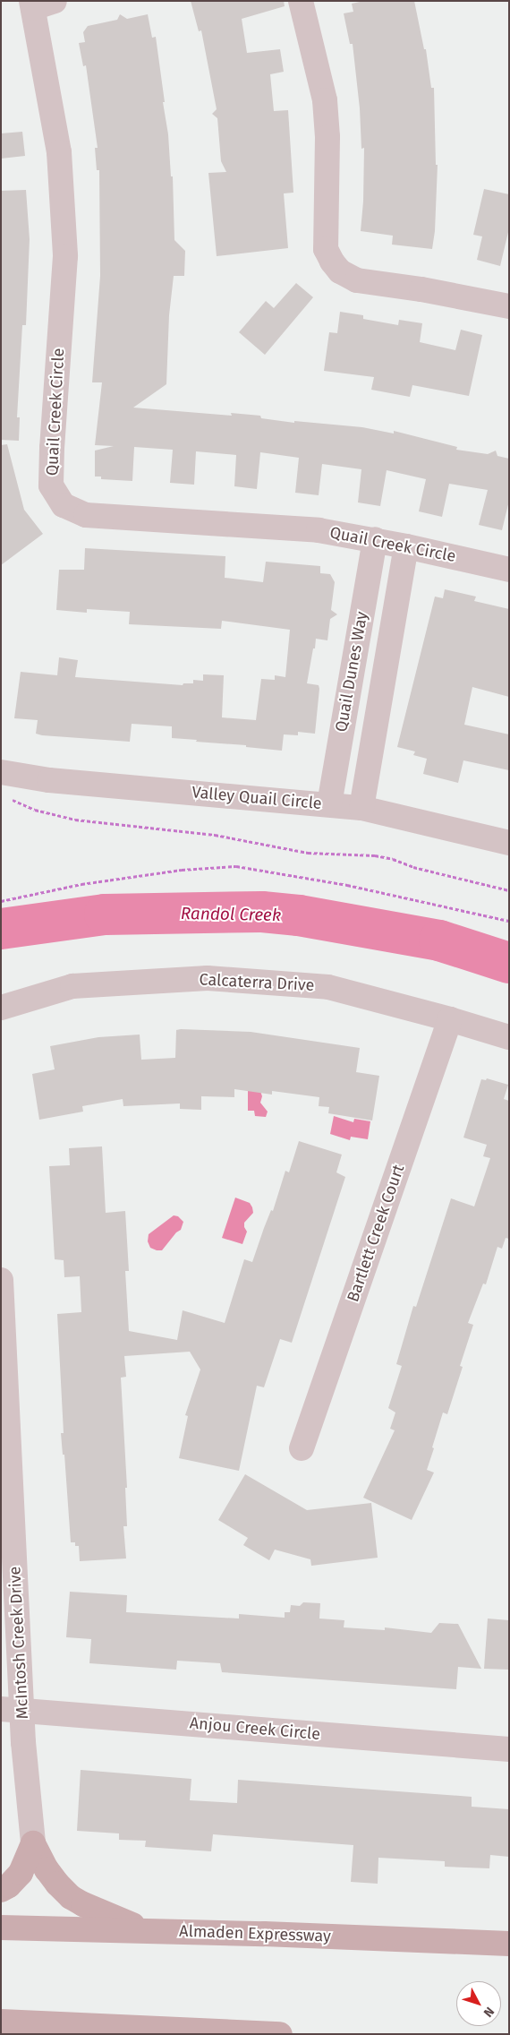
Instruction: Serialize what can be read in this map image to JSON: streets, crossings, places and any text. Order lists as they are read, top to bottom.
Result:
{
  "streets": {
    "main road": ["Almaden Expressway"],
    "street": [
      "Quail Creek Circle",
      "Quail Dunes Way",
      "Valley Quail Circle",
      "Calcaterra Drive",
      "Bartlett Creek Court",
      "McIntosh Creek Drive",
      "Anjou Creek Circle"
    ]
  },
  "crossings": [
    ["Quail Creek Circle", "Quail Dunes Way"],
    ["Quail Dunes Way", "Valley Quail Circle"],
    ["Calcaterra Drive", "Bartlett Creek Court"],
    ["McIntosh Creek Drive", "Anjou Creek Circle"]
  ],
  "water": ["Randol Creek"],
  "north": "bottom right"
}
